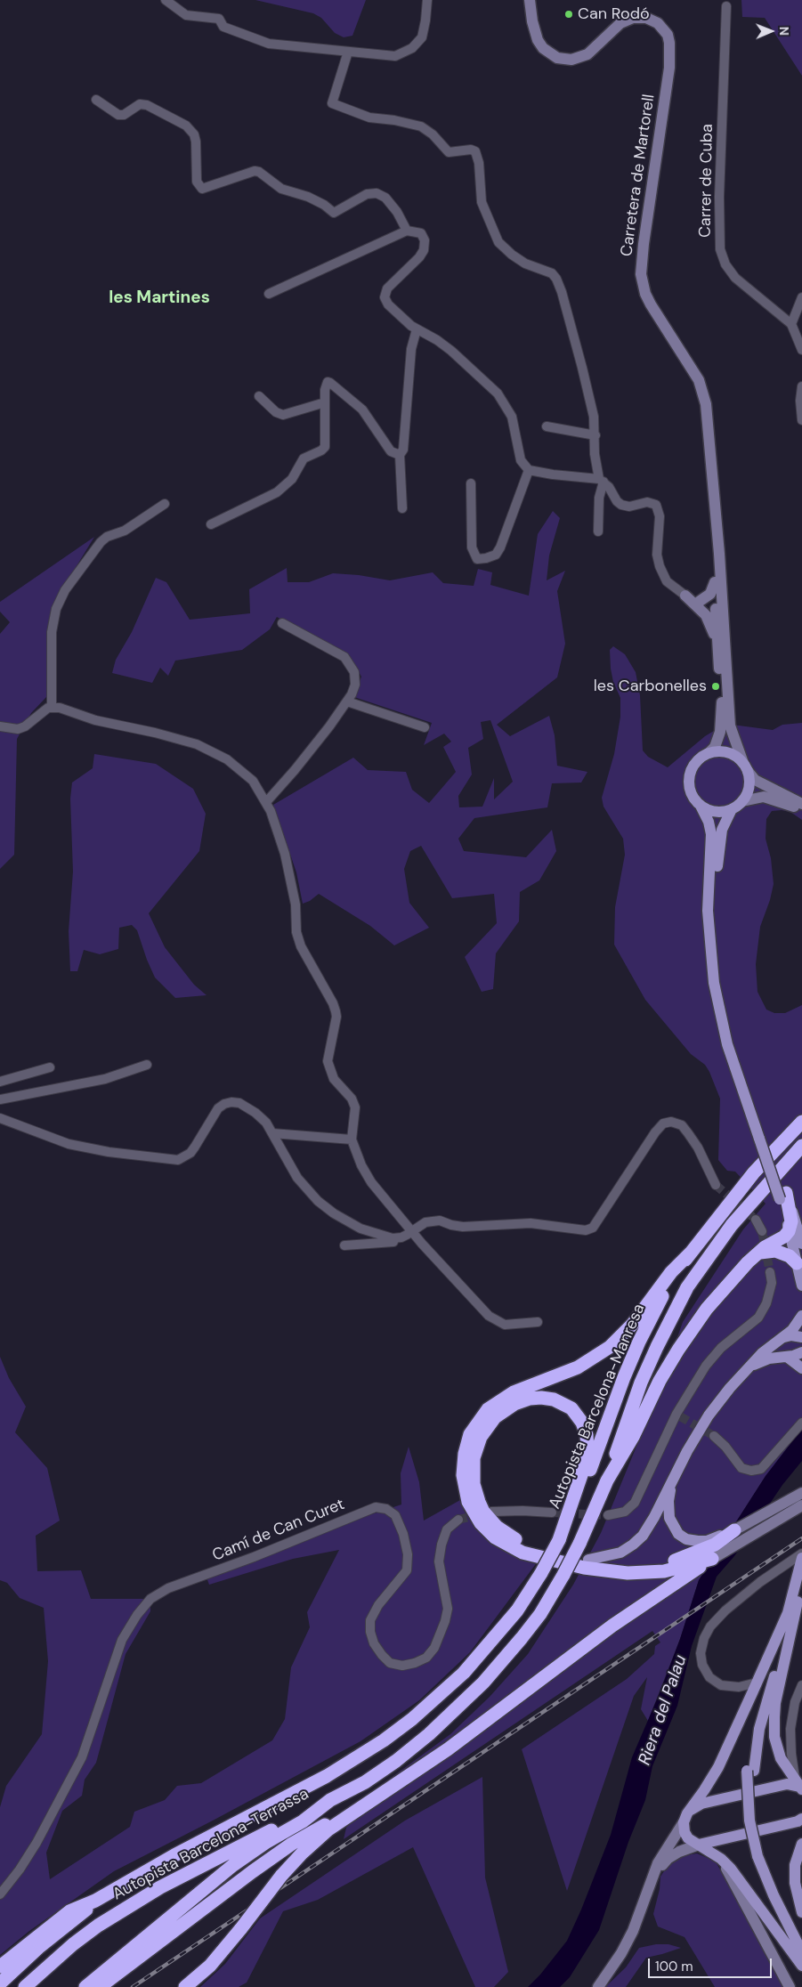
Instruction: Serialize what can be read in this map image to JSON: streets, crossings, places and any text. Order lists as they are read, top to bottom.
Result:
{
  "streets": {
    "highway": ["Autopista Barcelona-Manresa", "Autopista Barcelona-Terrassa"],
    "main road": ["Carretera de Martorell"],
    "street": ["Carrer de Cuba", "Camí de Can Curet"]
  },
  "districts": ["les Martines"],
  "water": ["Riera del Palau"],
  "places": ["Can Rodó", "les Carbonelles"],
  "scale_bar": "100 m",
  "north": "right"
}
